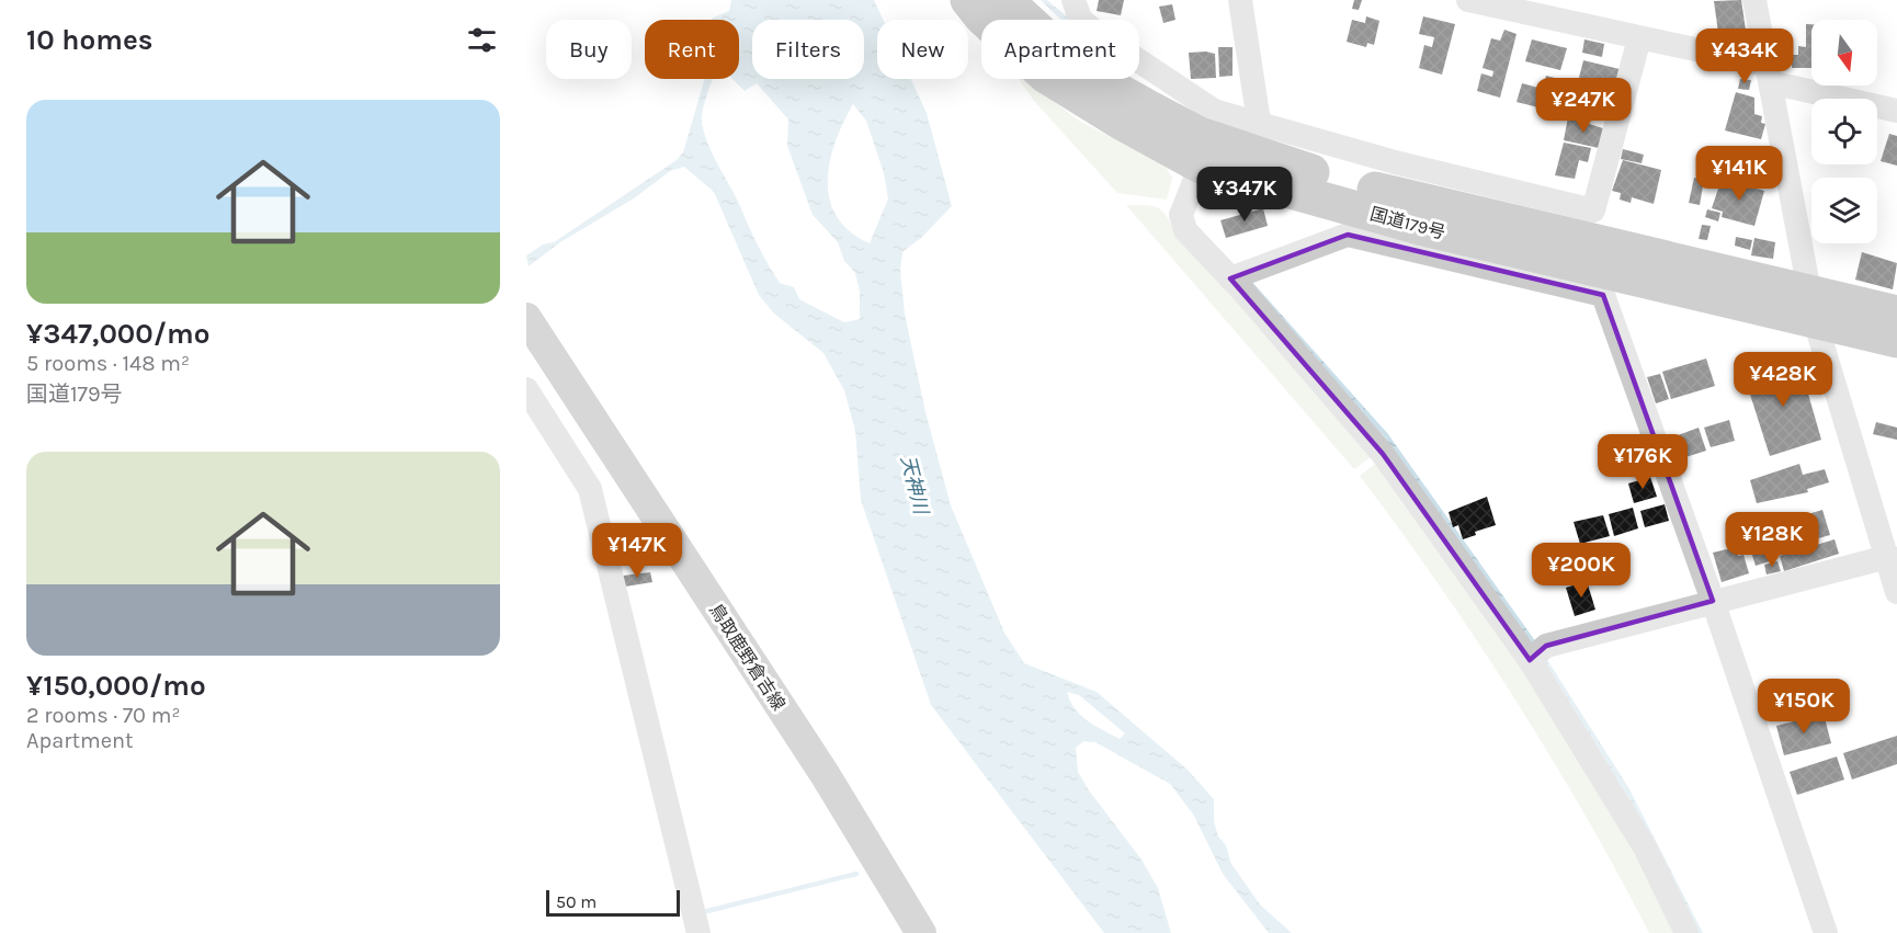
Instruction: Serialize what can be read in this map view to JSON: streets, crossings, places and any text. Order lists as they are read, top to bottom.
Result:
{
  "streets": {
    "highway": ["国道179号"],
    "main road": ["鳥取鹿野倉吉線"]
  },
  "water": ["天神川"],
  "scale_bar": "50 m",
  "north": "bottom",
  "page": {
    "heading": "10 homes",
    "chip": [
      "Buy",
      "Rent",
      "Filters",
      "New",
      "Apartment"
    ],
    "price": [
      "¥434K",
      "¥247K",
      "¥141K",
      "¥347K",
      "¥428K",
      "¥176K",
      "¥128K",
      "¥147K",
      "¥200K",
      "¥150K"
    ],
    "list": [
      {
        "name": "¥347,000/mo",
        "note": "5 rooms · 148 m² · 国道179号"
      },
      {
        "name": "¥150,000/mo",
        "note": "2 rooms · 70 m² · Apartment"
      }
    ],
    "scale": "50 m"
  }
}
